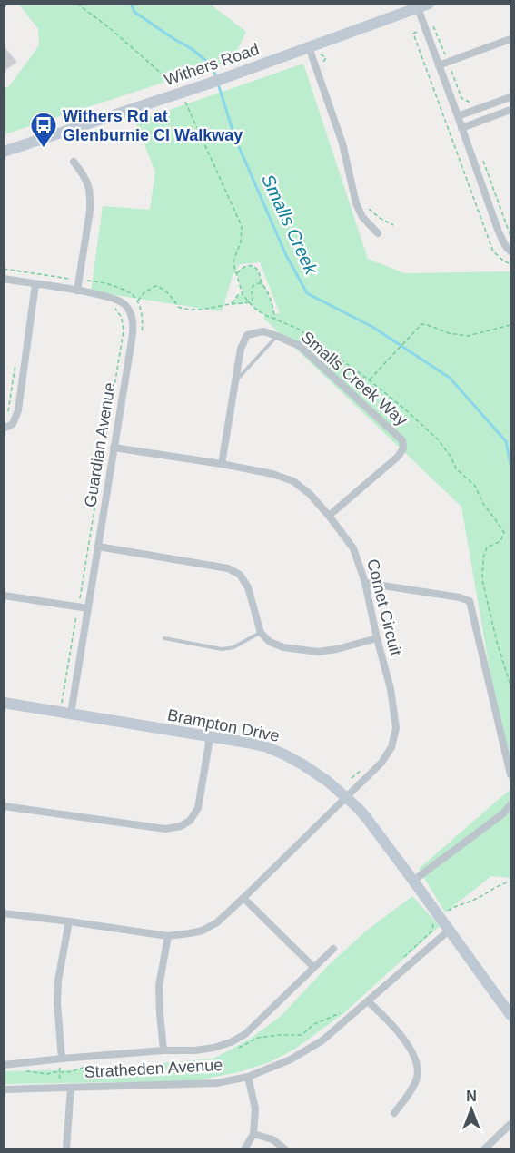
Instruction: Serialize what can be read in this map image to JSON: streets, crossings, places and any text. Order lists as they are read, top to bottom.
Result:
{
  "streets": {
    "street": [
      "Withers Road",
      "Smalls Creek Way",
      "Guardian Avenue",
      "Comet Circuit",
      "Brampton Drive",
      "Stratheden Avenue"
    ]
  },
  "crossings": [
    ["Smalls Creek Way", "Comet Circuit"],
    ["Guardian Avenue", "Comet Circuit"],
    ["Guardian Avenue", "Brampton Drive"],
    ["Comet Circuit", "Brampton Drive"],
    ["Brampton Drive", "Stratheden Avenue"]
  ],
  "water": ["Smalls Creek"],
  "places": {
    "bus stop": ["Withers Rd at Glenburnie Cl Walkway"]
  },
  "north": "top"
}
